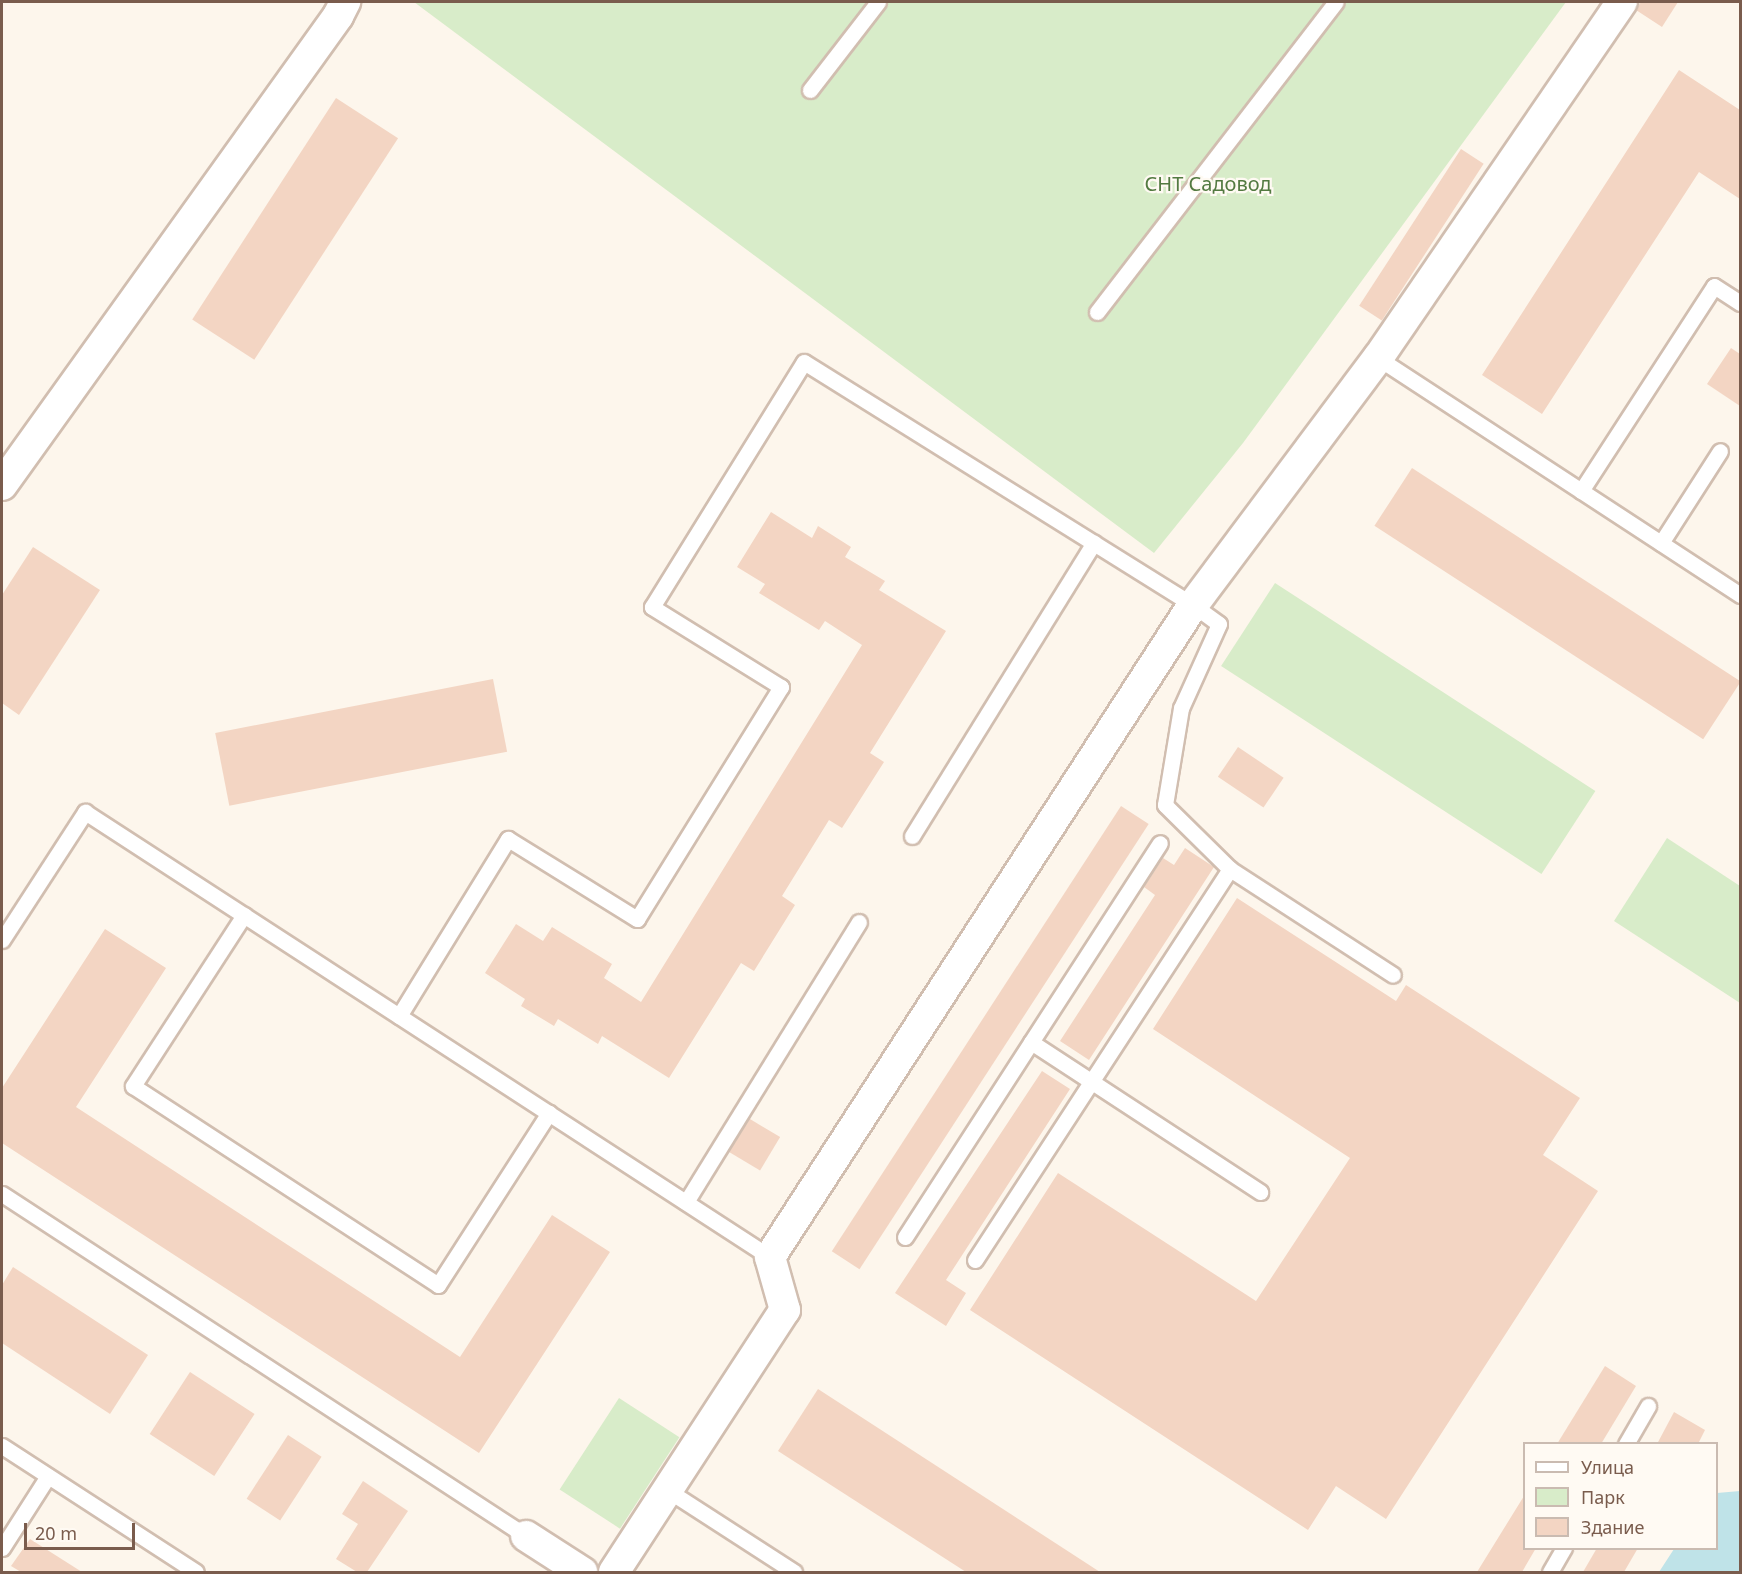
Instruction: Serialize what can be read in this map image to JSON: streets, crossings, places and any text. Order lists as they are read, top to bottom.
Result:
{
  "parks": ["СНТ Садовод"],
  "legend": ["Улица", "Парк", "Здание"],
  "scale_bar": "20 m"
}
